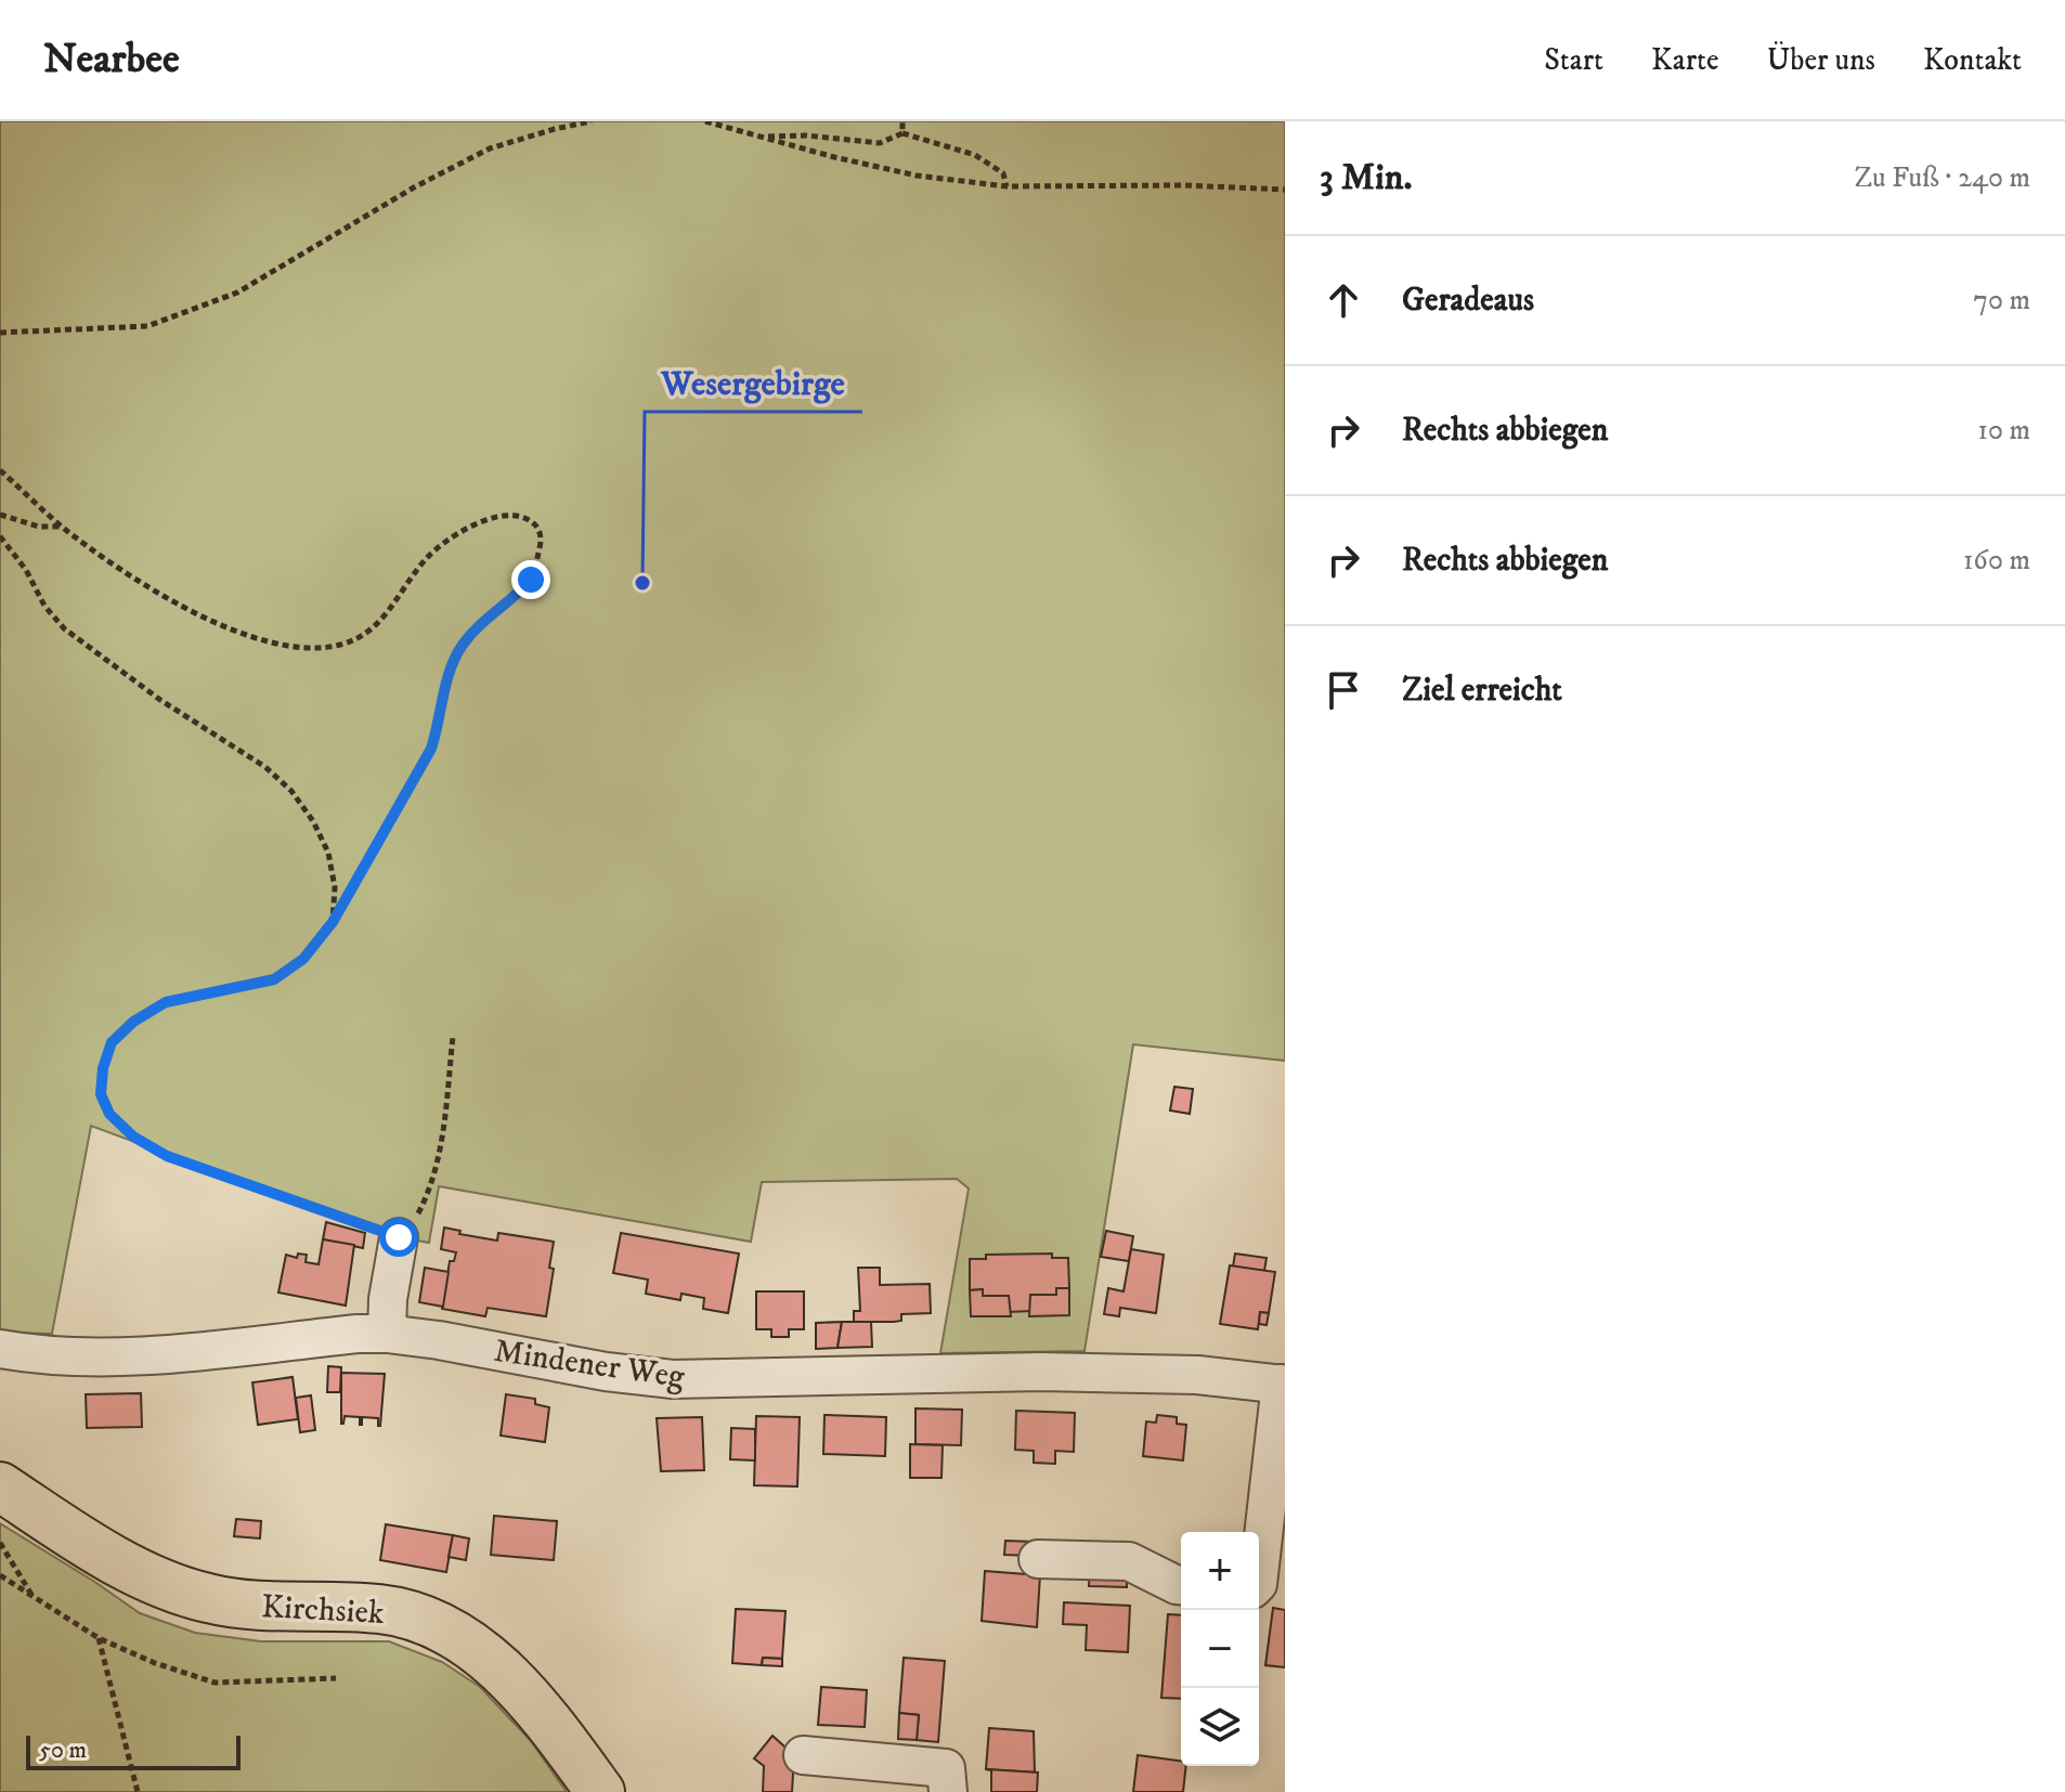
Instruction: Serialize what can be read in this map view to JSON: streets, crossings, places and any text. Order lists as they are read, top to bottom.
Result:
{
  "streets": {
    "main road": ["Kirchsiek"],
    "street": ["Mindener Weg"]
  },
  "places": ["Wesergebirge"],
  "scale_bar": "50 m",
  "page": {
    "header": "Nearbee",
    "nav": [
      "Start",
      "Karte",
      "Über uns",
      "Kontakt"
    ],
    "heading": ["3 Min.", "Zu Fuß · 240 m"],
    "list": [
      ["Geradeaus", "70 m"],
      ["Rechts abbiegen", "10 m"],
      ["Rechts abbiegen", "160 m"],
      "Ziel erreicht"
    ],
    "map_buttons": ["+", "−"],
    "scale": "50 m"
  }
}
